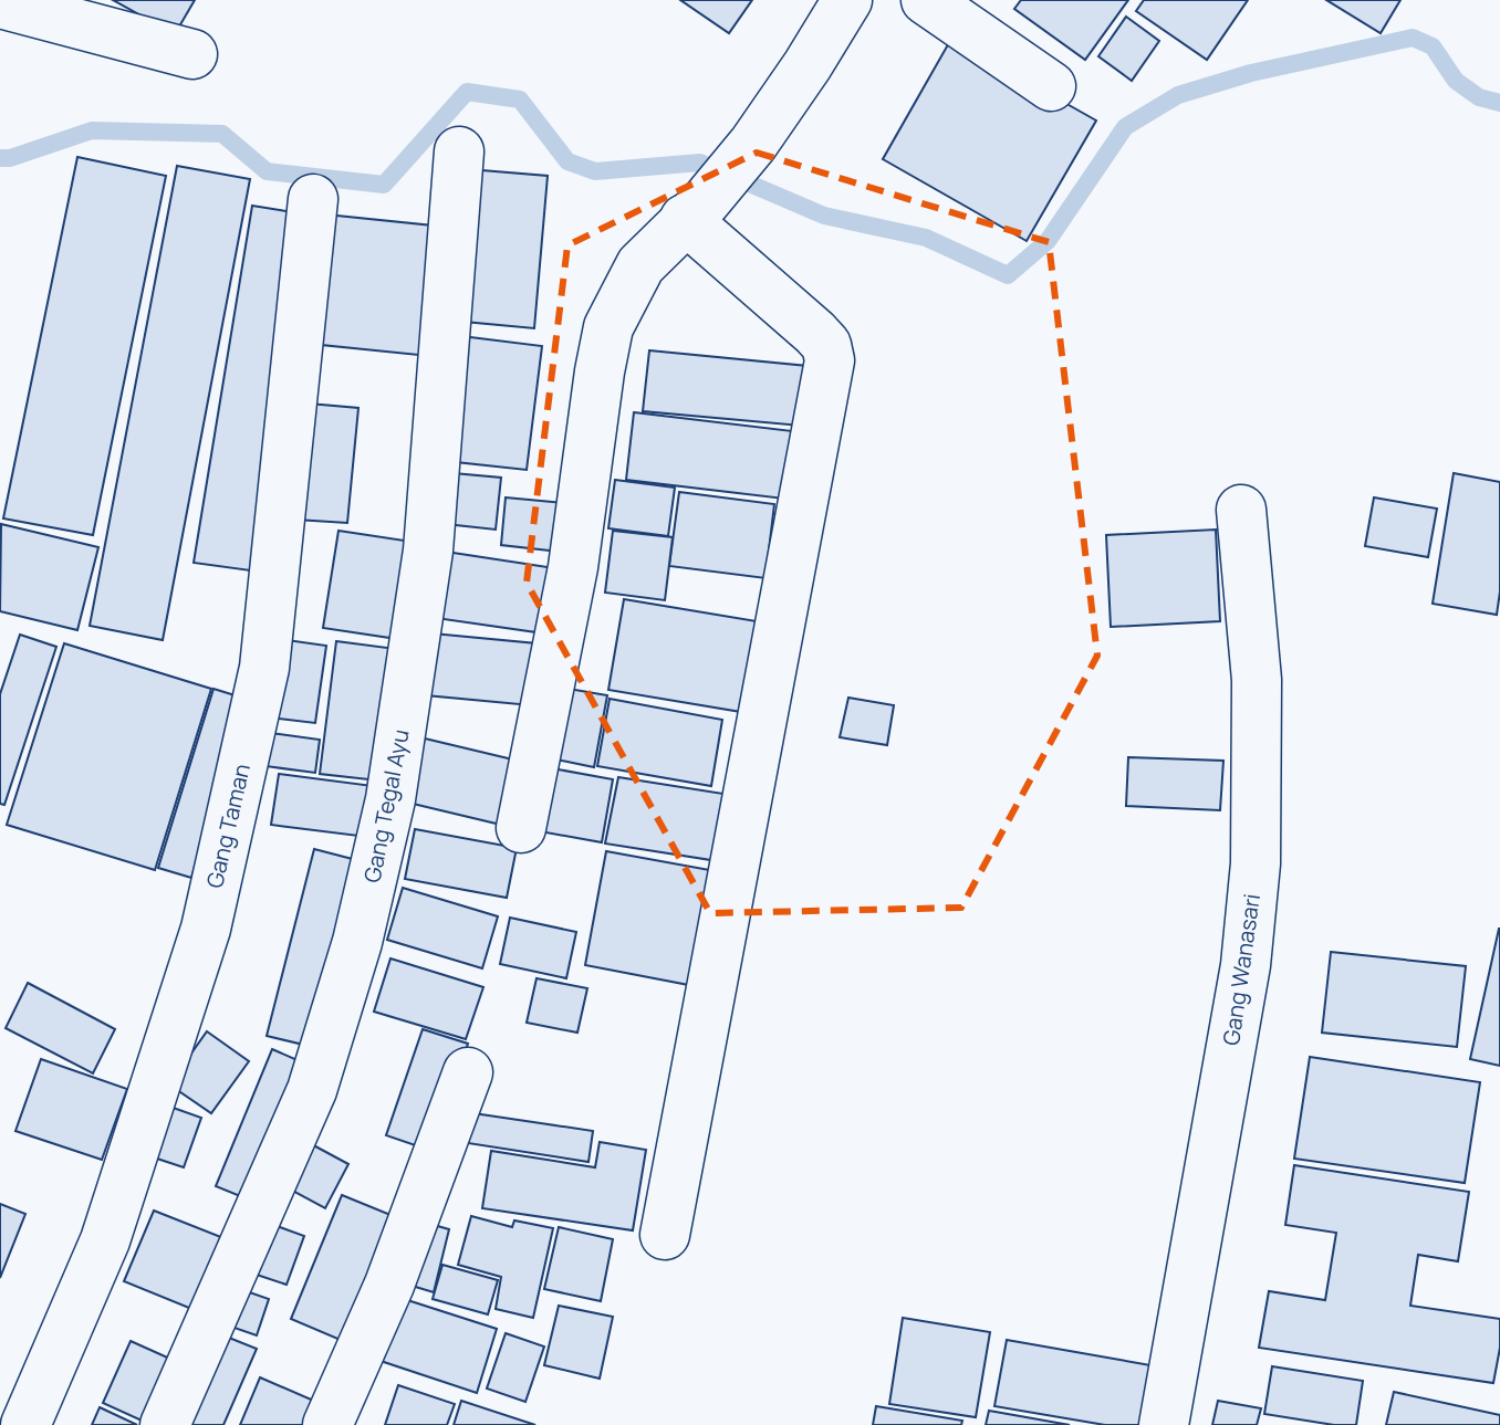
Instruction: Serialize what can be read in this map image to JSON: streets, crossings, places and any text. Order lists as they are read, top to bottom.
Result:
{
  "streets": {
    "street": ["Gang Tegal Ayu", "Gang Taman", "Gang Wanasari"]
  }
}
